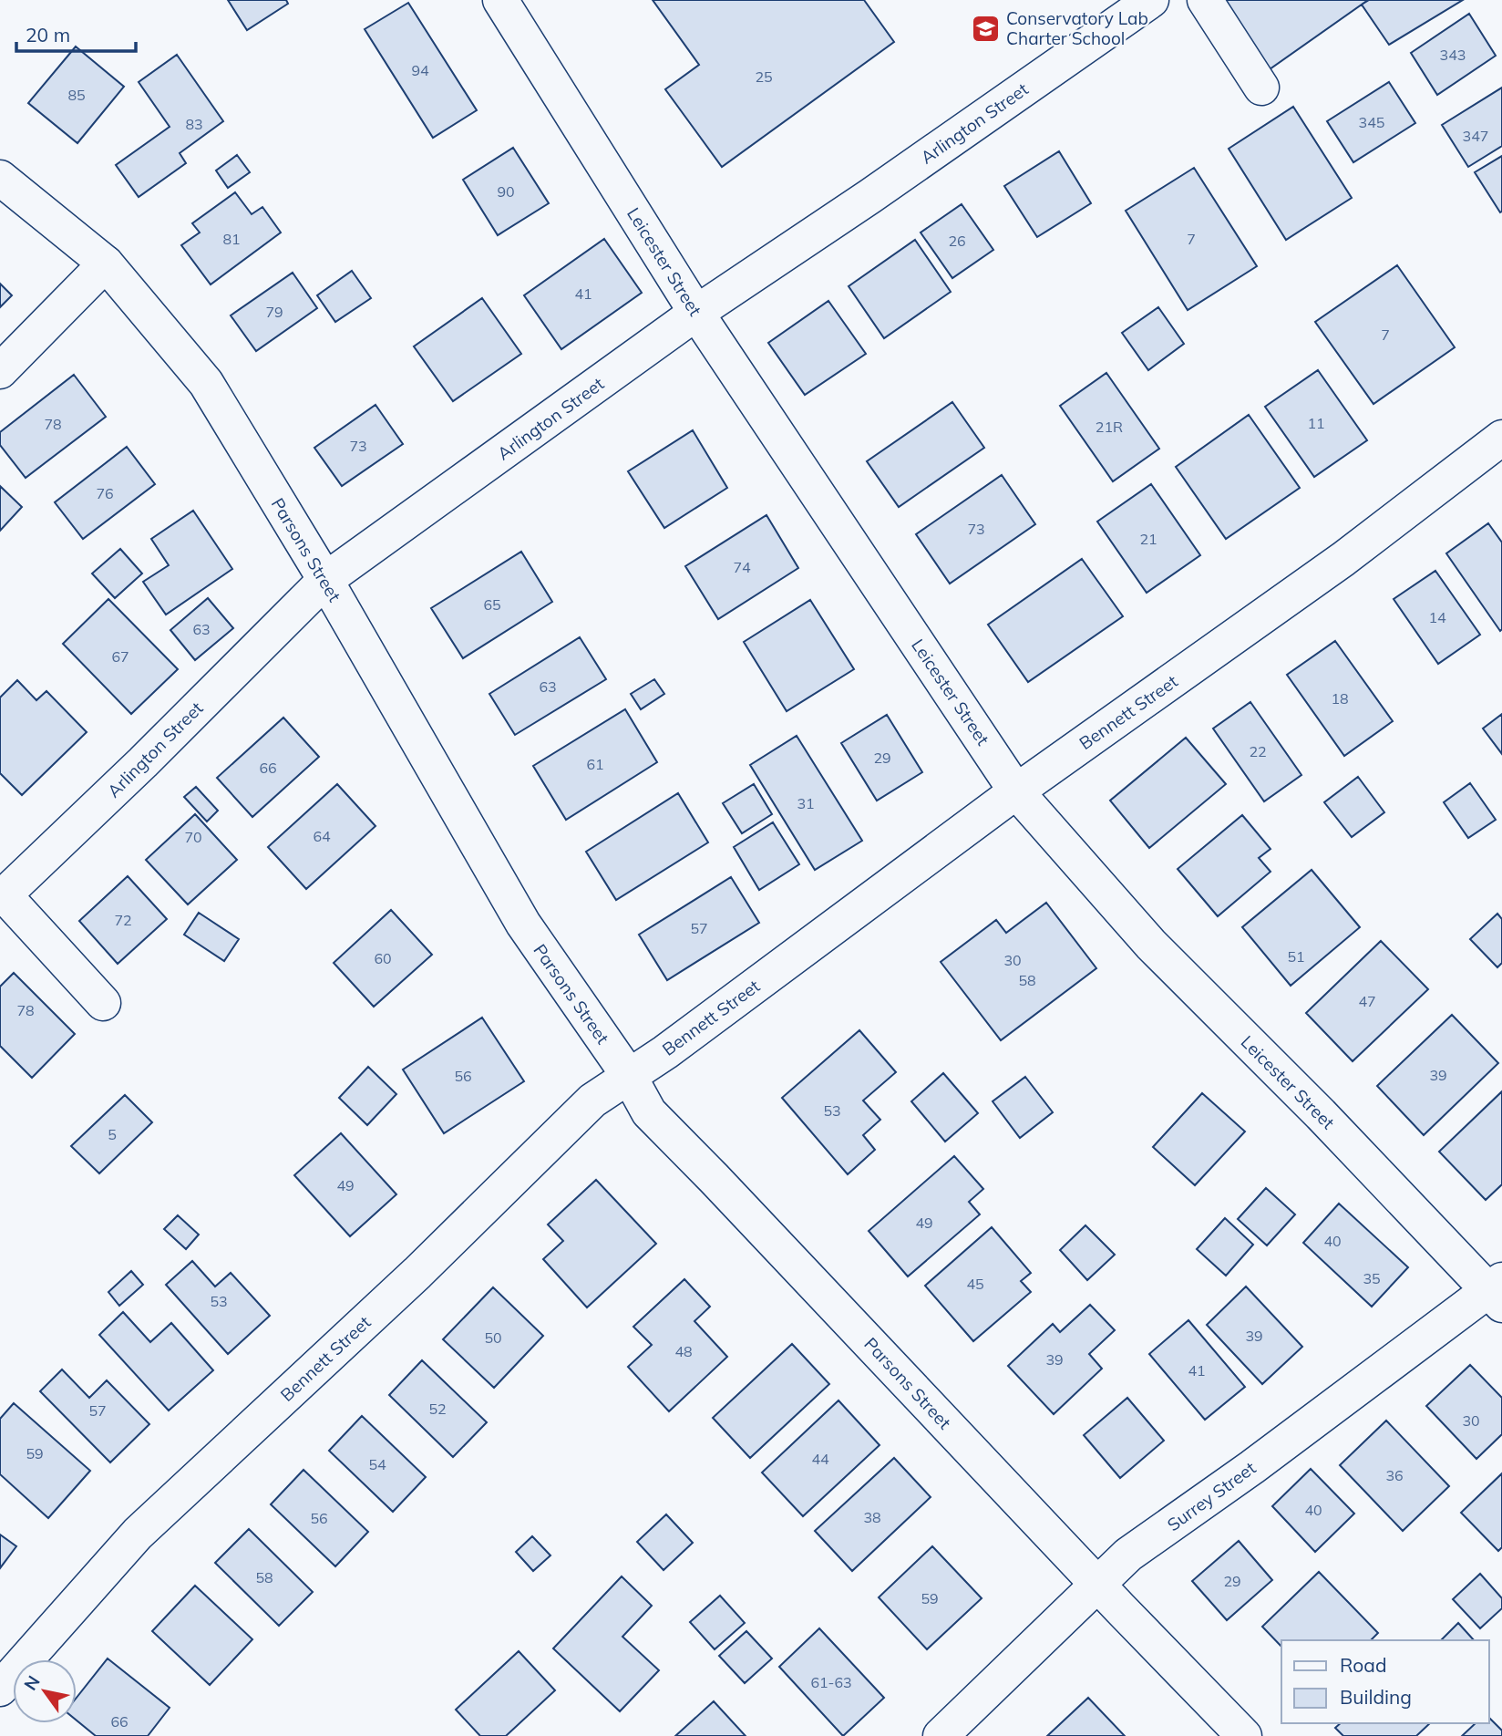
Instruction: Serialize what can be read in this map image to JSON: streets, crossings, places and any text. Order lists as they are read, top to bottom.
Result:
{
  "streets": {
    "street": [
      "Arlington Street",
      "Leicester Street",
      "Parsons Street",
      "Bennett Street",
      "Surrey Street"
    ]
  },
  "crossings": [
    ["Arlington Street", "Leicester Street"],
    ["Arlington Street", "Parsons Street"],
    ["Leicester Street", "Bennett Street"],
    ["Leicester Street", "Surrey Street"],
    ["Parsons Street", "Bennett Street"],
    ["Parsons Street", "Surrey Street"]
  ],
  "places": {
    "school or university": ["Conservatory Lab Charter School"]
  },
  "house_numbers": [
    "343",
    "94",
    "25",
    "85",
    "345",
    "83",
    "347",
    "90",
    "81",
    "7",
    "26",
    "41",
    "79",
    "7",
    "11",
    "78",
    "21R",
    "73",
    "76",
    "73",
    "21",
    "74",
    "65",
    "14",
    "63",
    "67",
    "63",
    "18",
    "22",
    "29",
    "61",
    "66",
    "31",
    "64",
    "70",
    "72",
    "57",
    "51",
    "60",
    "30",
    "58",
    "47",
    "78",
    "39",
    "56",
    "53",
    "5",
    "49",
    "49",
    "40",
    "35",
    "45",
    "53",
    "39",
    "50",
    "48",
    "39",
    "41",
    "52",
    "57",
    "30",
    "59",
    "44",
    "54",
    "36",
    "40",
    "38",
    "56",
    "58",
    "29",
    "59",
    "61-63",
    "66"
  ],
  "legend": ["Road", "Building"],
  "scale_bar": "20 m",
  "north": "top left"
}
